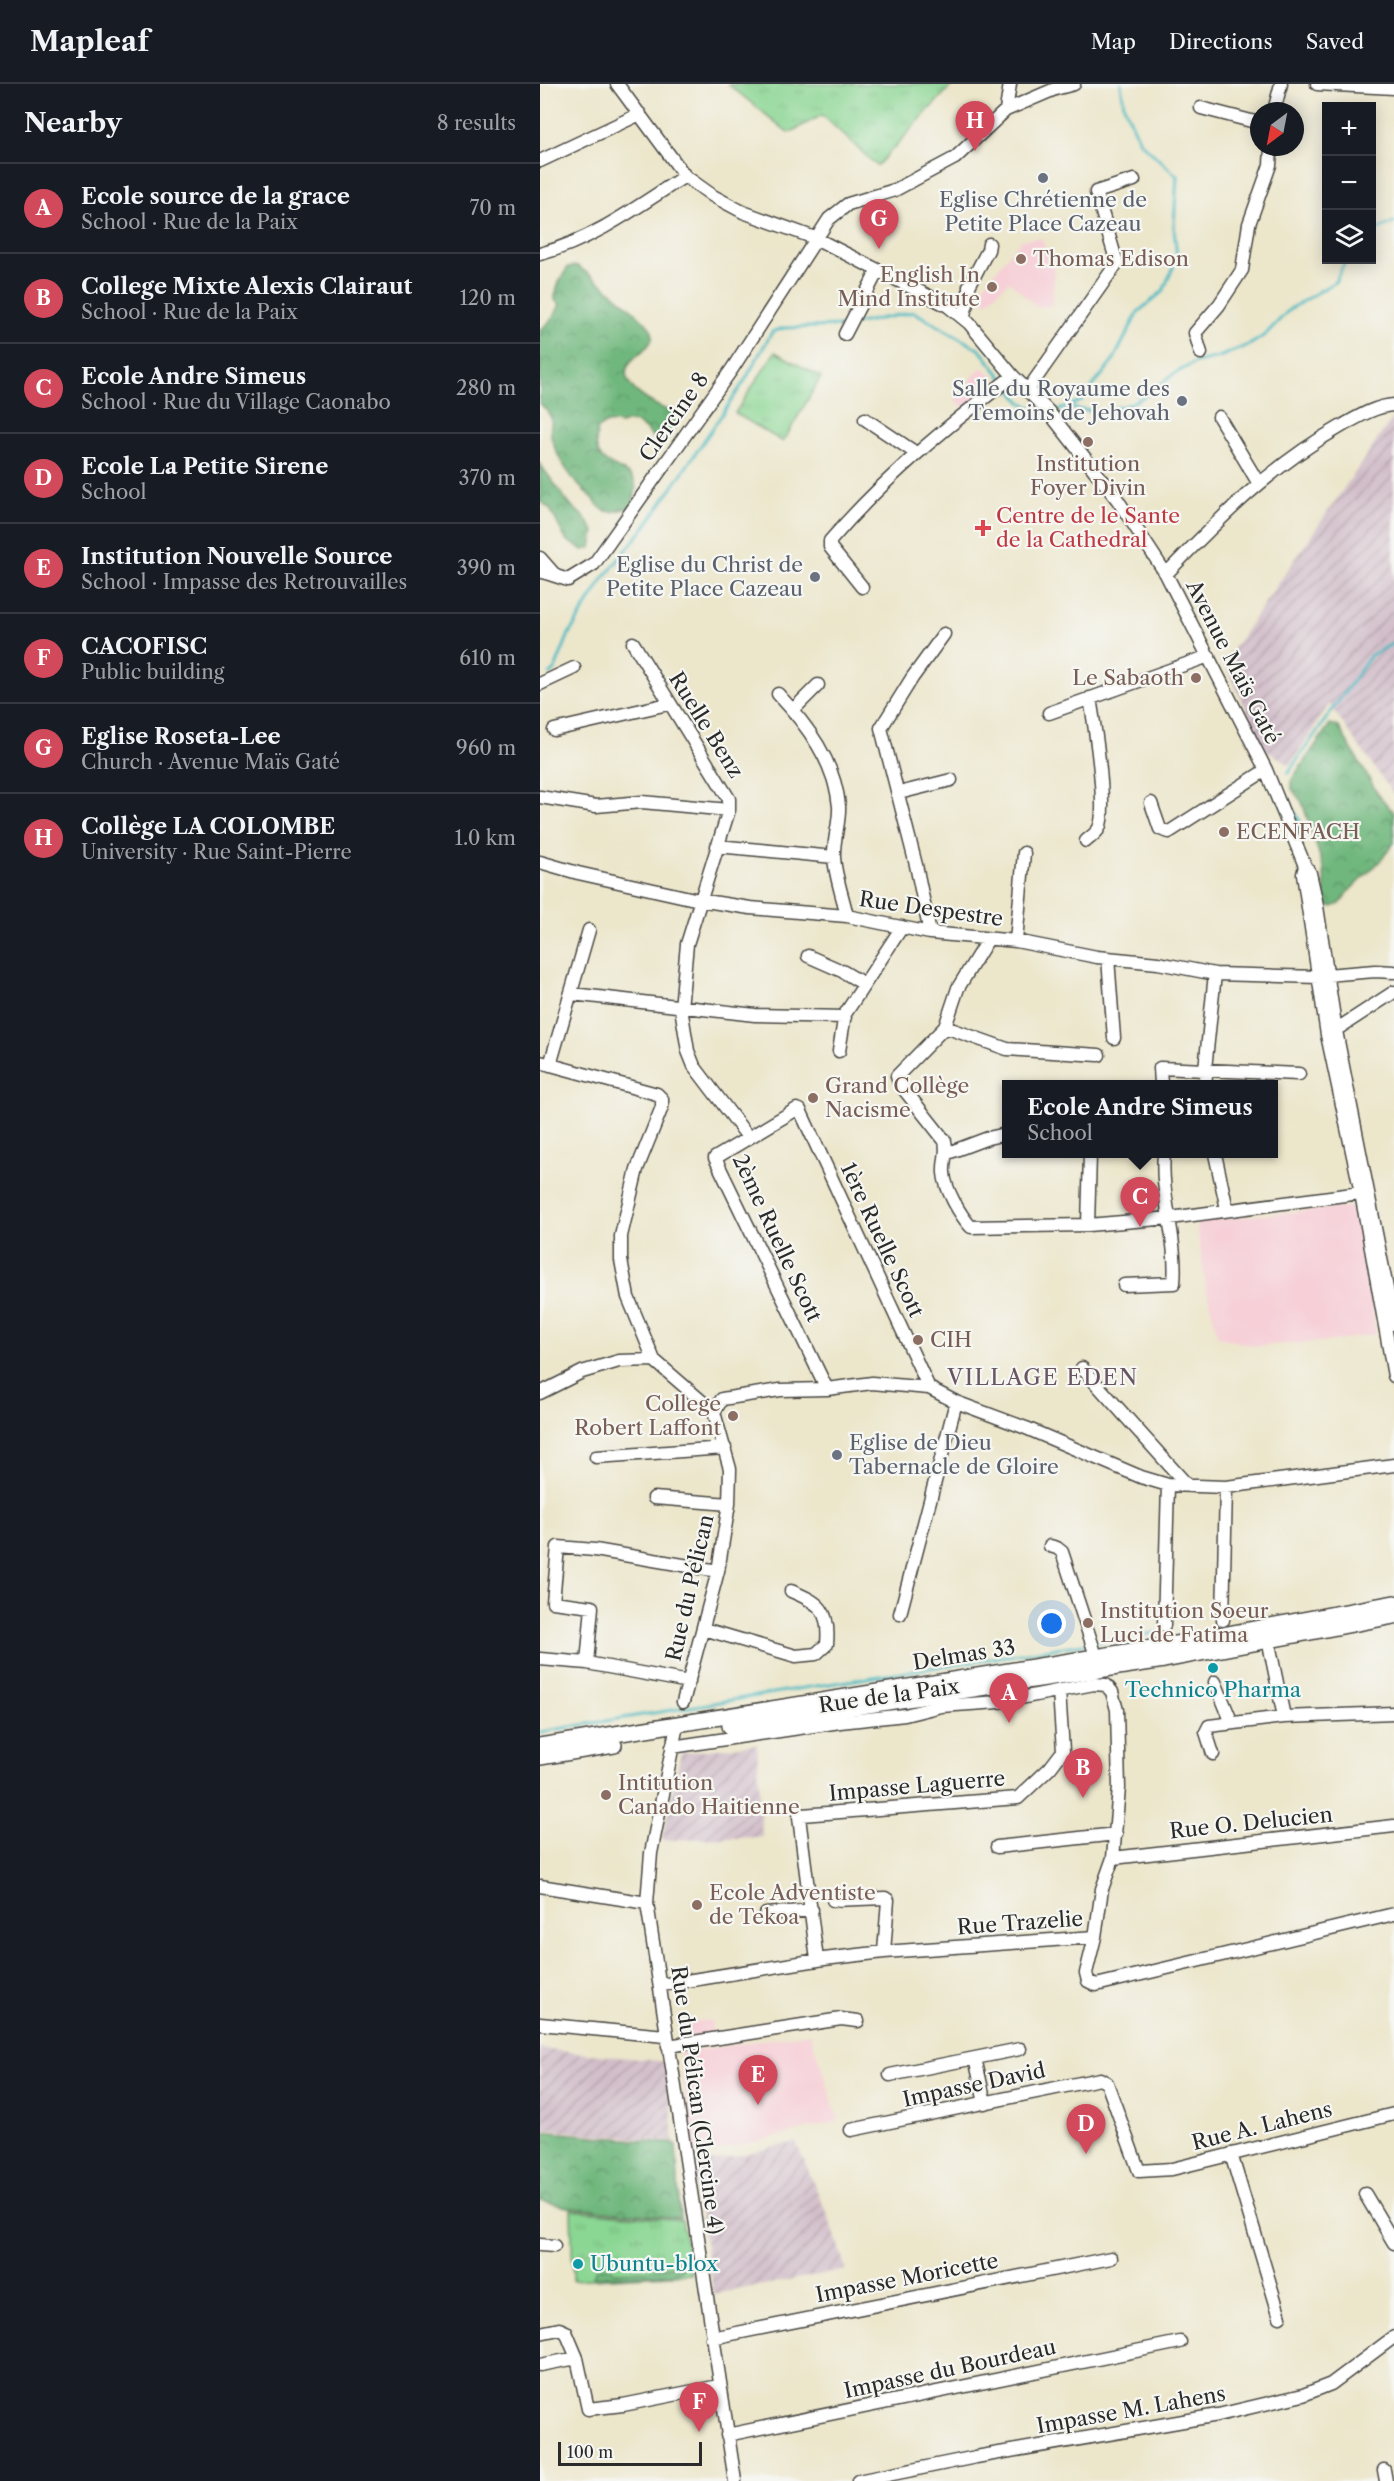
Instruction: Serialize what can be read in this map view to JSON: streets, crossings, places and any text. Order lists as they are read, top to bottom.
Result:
{
  "streets": {
    "main road": ["Delmas 33"],
    "street": [
      "Clercine 8",
      "Avenue Maïs Gaté",
      "Ruelle Benz",
      "Rue Despestre",
      "2ème Ruelle Scott",
      "1ère Ruelle Scott",
      "Rue du Pélican",
      "Rue de la Paix",
      "Impasse Laguerre",
      "Rue O. Delucien",
      "Rue Trazelie",
      "Impasse David",
      "Rue du Pélican (Clercine 4)",
      "Rue A. Lahens",
      "Impasse Moricette",
      "Impasse du Bourdeau",
      "Impasse M. Lahens"
    ]
  },
  "crossings": [
    ["Clercine 8", "Avenue Maïs Gaté"],
    ["Avenue Maïs Gaté", "Rue Despestre"],
    ["Ruelle Benz", "Rue Despestre"],
    ["Ruelle Benz", "2ème Ruelle Scott"],
    ["2ème Ruelle Scott", "1ère Ruelle Scott"],
    ["Delmas 33", "Rue de la Paix"],
    ["Delmas 33", "Rue du Pélican (Clercine 4)"],
    ["Rue de la Paix", "Impasse Laguerre"],
    ["Rue de la Paix", "Rue O. Delucien"],
    ["Rue de la Paix", "Rue Trazelie"],
    ["Rue de la Paix", "Rue du Pélican (Clercine 4)"],
    ["Rue Trazelie", "Rue du Pélican (Clercine 4)"],
    ["Impasse David", "Rue A. Lahens"],
    ["Rue du Pélican (Clercine 4)", "Impasse Moricette"],
    ["Rue du Pélican (Clercine 4)", "Impasse du Bourdeau"]
  ],
  "districts": ["VILLAGE EDEN"],
  "places": {
    "other": [
      "Eglise Chrétienne de Petite Place Cazeau",
      "Thomas Edison",
      "English In Mind Institute",
      "Salle du Royaume des Temoins de Jehovah",
      "Institution Foyer Divin",
      "Eglise du Christ de Petite Place Cazeau",
      "Le Sabaoth",
      "ECENFACH",
      "Grand Collège Nacisme",
      "CIH",
      "College Robert Laffont",
      "Eglise de Dieu Tabernacle de Gloire",
      "Institution Soeur Luci de Fatima",
      "Technico Pharma",
      "Intitution Canado Haitienne",
      "Ecole Adventiste de Tekoa",
      "Ubuntu-blox"
    ],
    "health": ["Centre de le Sante de la Cathedral"]
  },
  "scale_bar": "100 m",
  "north": "bottom left",
  "page": {
    "header": "Mapleaf",
    "nav": ["Map", "Directions", "Saved"],
    "heading": ["Nearby", "8 results"],
    "pins": [
      "H",
      "G",
      "C",
      "A",
      "B",
      "E",
      "D",
      "F"
    ],
    "map_buttons": ["+", "−"],
    "list": [
      {
        "mark": "A",
        "name": "Ecole source de la grace",
        "note": "School · Rue de la Paix",
        "value": "70 m"
      },
      {
        "mark": "B",
        "name": "College Mixte Alexis Clairaut",
        "note": "School · Rue de la Paix",
        "value": "120 m"
      },
      {
        "mark": "C",
        "name": "Ecole Andre Simeus",
        "note": "School · Rue du Village Caonabo",
        "value": "280 m"
      },
      {
        "mark": "D",
        "name": "Ecole La Petite Sirene",
        "note": "School",
        "value": "370 m"
      },
      {
        "mark": "E",
        "name": "Institution Nouvelle Source",
        "note": "School · Impasse des Retrouvailles",
        "value": "390 m"
      },
      {
        "mark": "F",
        "name": "CACOFISC",
        "note": "Public building",
        "value": "610 m"
      },
      {
        "mark": "G",
        "name": "Eglise Roseta-Lee",
        "note": "Church · Avenue Maïs Gaté",
        "value": "960 m"
      },
      {
        "mark": "H",
        "name": "Collège LA COLOMBE",
        "note": "University · Rue Saint-Pierre",
        "value": "1.0 km"
      }
    ],
    "popup": ["Ecole Andre Simeus", "School"],
    "scale": "100 m"
  }
}
